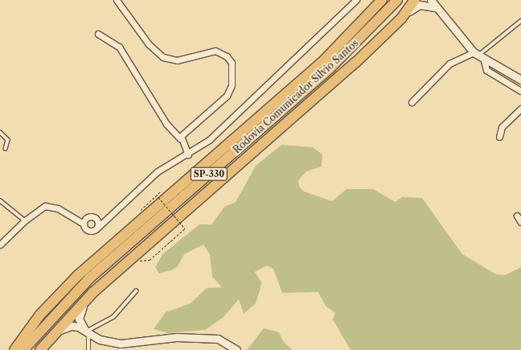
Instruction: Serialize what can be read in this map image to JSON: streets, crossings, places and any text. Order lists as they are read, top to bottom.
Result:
{
  "streets": {
    "highway": ["Rodovia Comunicador Silvio Santos", "SP-330"]
  }
}
